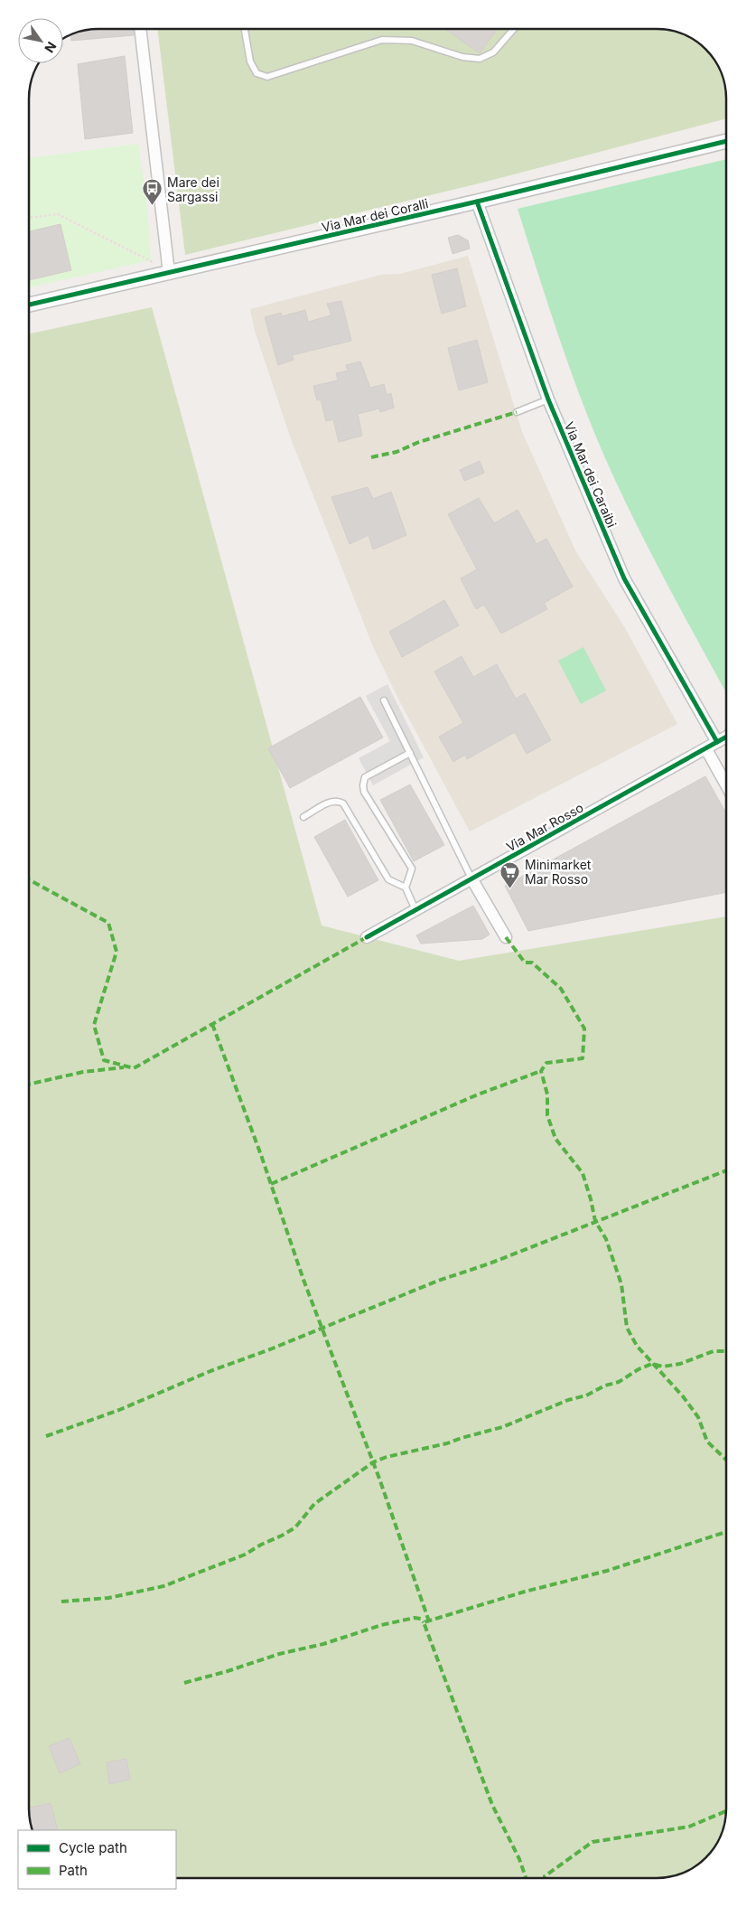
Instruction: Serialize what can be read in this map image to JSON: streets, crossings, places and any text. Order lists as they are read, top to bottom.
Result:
{
  "streets": {
    "street": ["Via Mar dei Coralli", "Via Mar dei Caraibi", "Via Mar Rosso"]
  },
  "crossings": [
    ["Via Mar dei Coralli", "Via Mar dei Caraibi"]
  ],
  "places": {
    "bus stop": ["Mare dei Sargassi"],
    "supermarket": ["Minimarket Mar Rosso"]
  },
  "legend": ["Cycle path", "Path"],
  "north": "bottom right"
}
